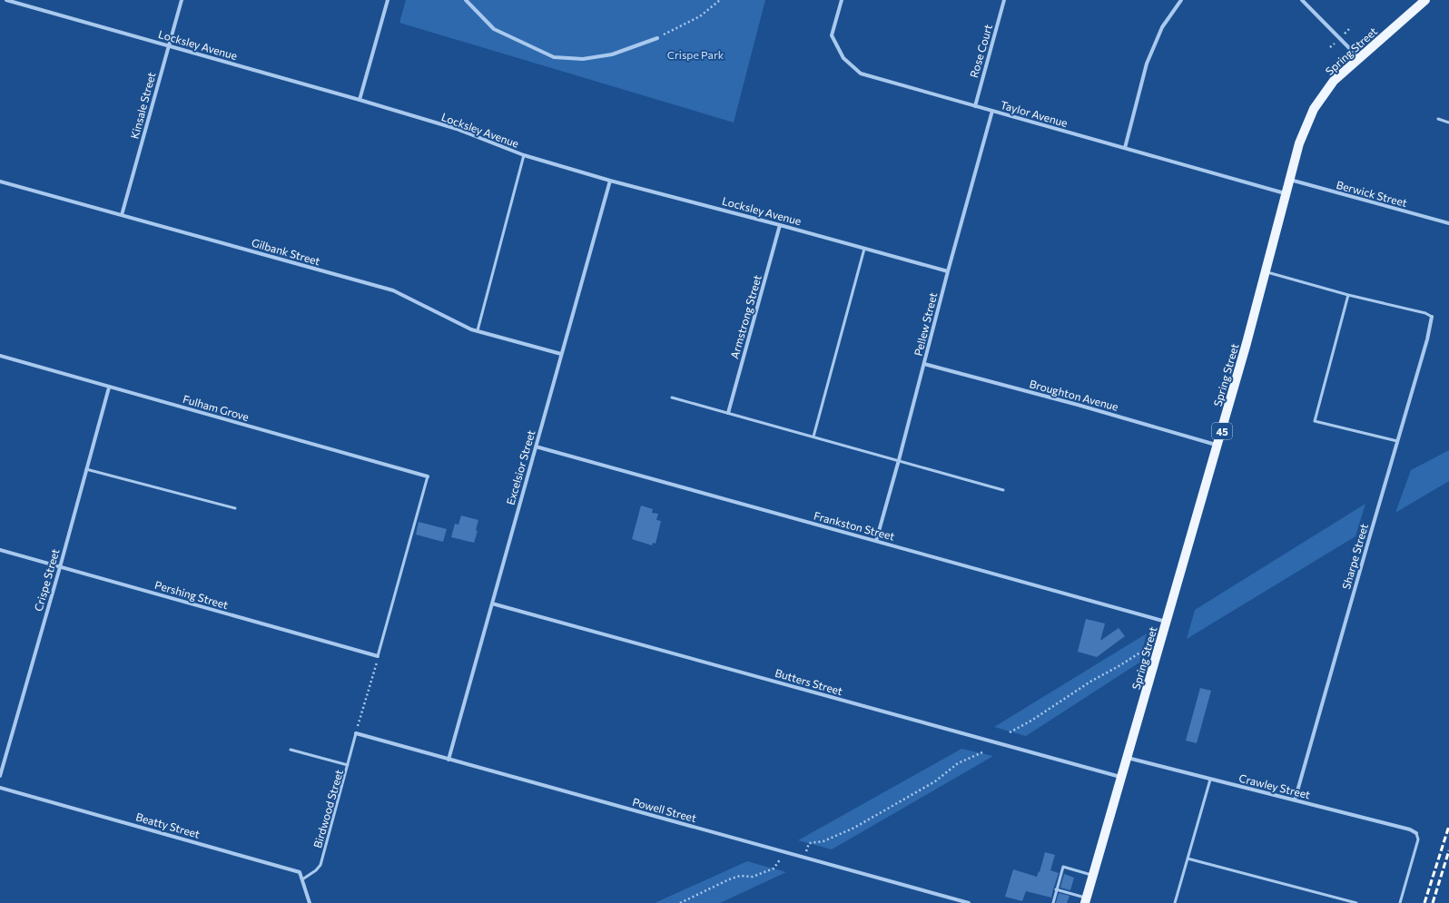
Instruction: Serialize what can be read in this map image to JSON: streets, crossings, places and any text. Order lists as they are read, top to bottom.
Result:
{
  "streets": {
    "main road": ["Spring Street", "45"],
    "street": [
      "Locksley Avenue",
      "Rose Court",
      "Kinsale Street",
      "Taylor Avenue",
      "Berwick Street",
      "Gilbank Street",
      "Armstrong Street",
      "Pellew Street",
      "Broughton Avenue",
      "Fulham Grove",
      "Excelsior Street",
      "Frankston Street",
      "Sharpe Street",
      "Crispe Street",
      "Pershing Street",
      "Butters Street",
      "Crawley Street",
      "Powell Street",
      "Beatty Street"
    ],
    "lane": ["Birdwood Street"]
  },
  "crossings": [
    ["Locksley Avenue", "Kinsale Street"],
    ["Locksley Avenue", "Armstrong Street"],
    ["Locksley Avenue", "Pellew Street"],
    ["Locksley Avenue", "Excelsior Street"],
    ["Rose Court", "Taylor Avenue"],
    ["Spring Street", "Taylor Avenue"],
    ["Spring Street", "Berwick Street"],
    ["Spring Street", "Broughton Avenue"],
    ["Spring Street", "Frankston Street"],
    ["Spring Street", "Butters Street"],
    ["Spring Street", "Crawley Street"],
    ["Kinsale Street", "Gilbank Street"],
    ["Taylor Avenue", "Pellew Street"],
    ["Gilbank Street", "Excelsior Street"],
    ["Pellew Street", "Broughton Avenue"],
    ["Pellew Street", "Frankston Street"],
    ["Fulham Grove", "Crispe Street"],
    ["Excelsior Street", "Frankston Street"],
    ["Excelsior Street", "Butters Street"],
    ["Excelsior Street", "Powell Street"],
    ["Sharpe Street", "Crawley Street"],
    ["Crispe Street", "Pershing Street"],
    ["Birdwood Street", "Powell Street"],
    ["Birdwood Street", "Beatty Street"]
  ],
  "parks": ["Crispe Park"]
}
